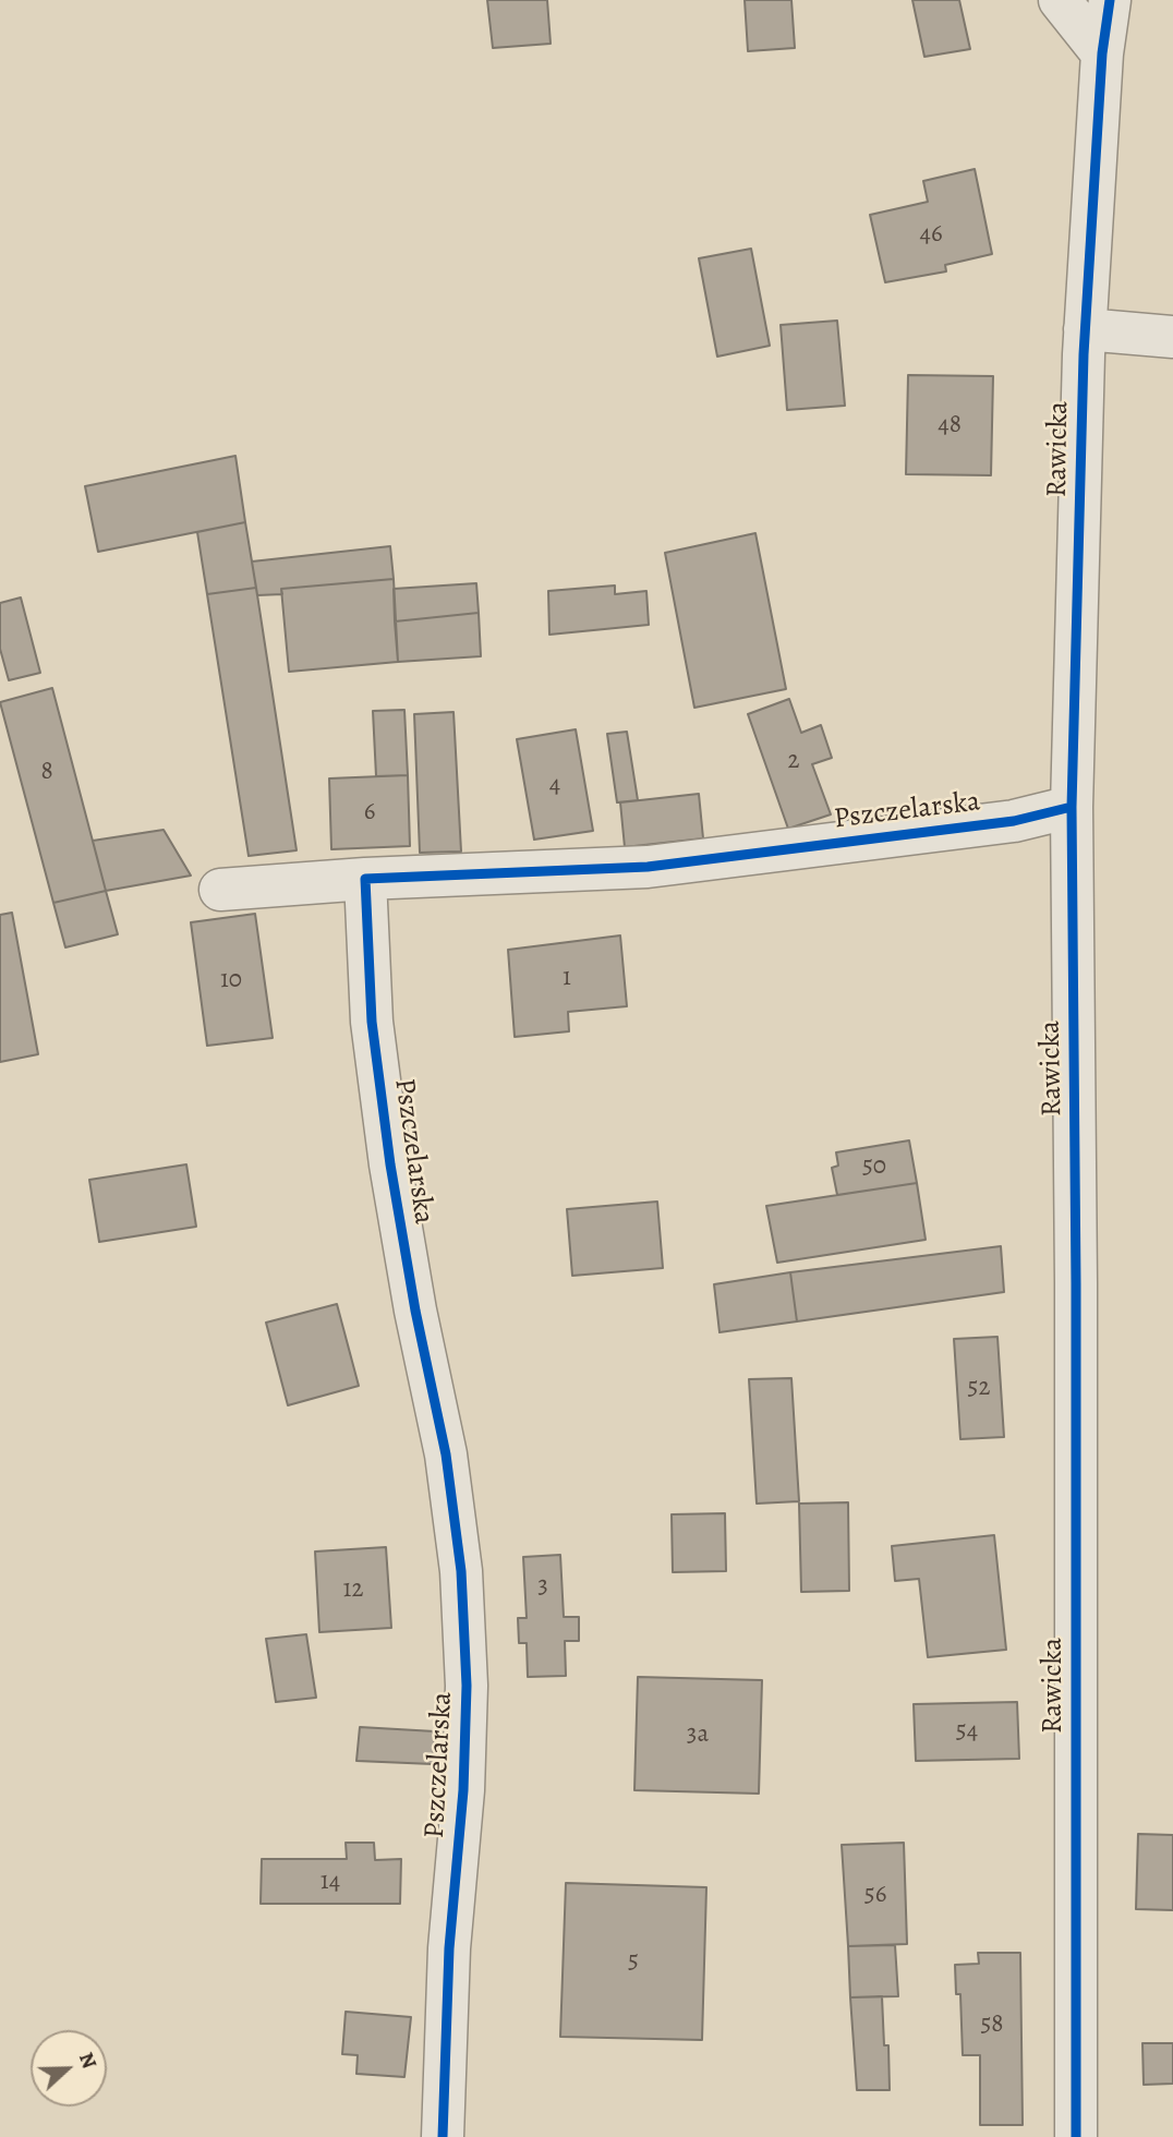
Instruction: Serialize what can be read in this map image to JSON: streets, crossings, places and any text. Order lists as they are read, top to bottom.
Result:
{
  "streets": {
    "street": ["Rawicka", "Pszczelarska"]
  },
  "crossings": [
    ["Rawicka", "Pszczelarska"]
  ],
  "house_numbers": [
    "46",
    "48",
    "2",
    "8",
    "4",
    "6",
    "1",
    "10",
    "50",
    "52",
    "3",
    "12",
    "54",
    "3a",
    "14",
    "56",
    "5",
    "58"
  ],
  "north": "right"
}
